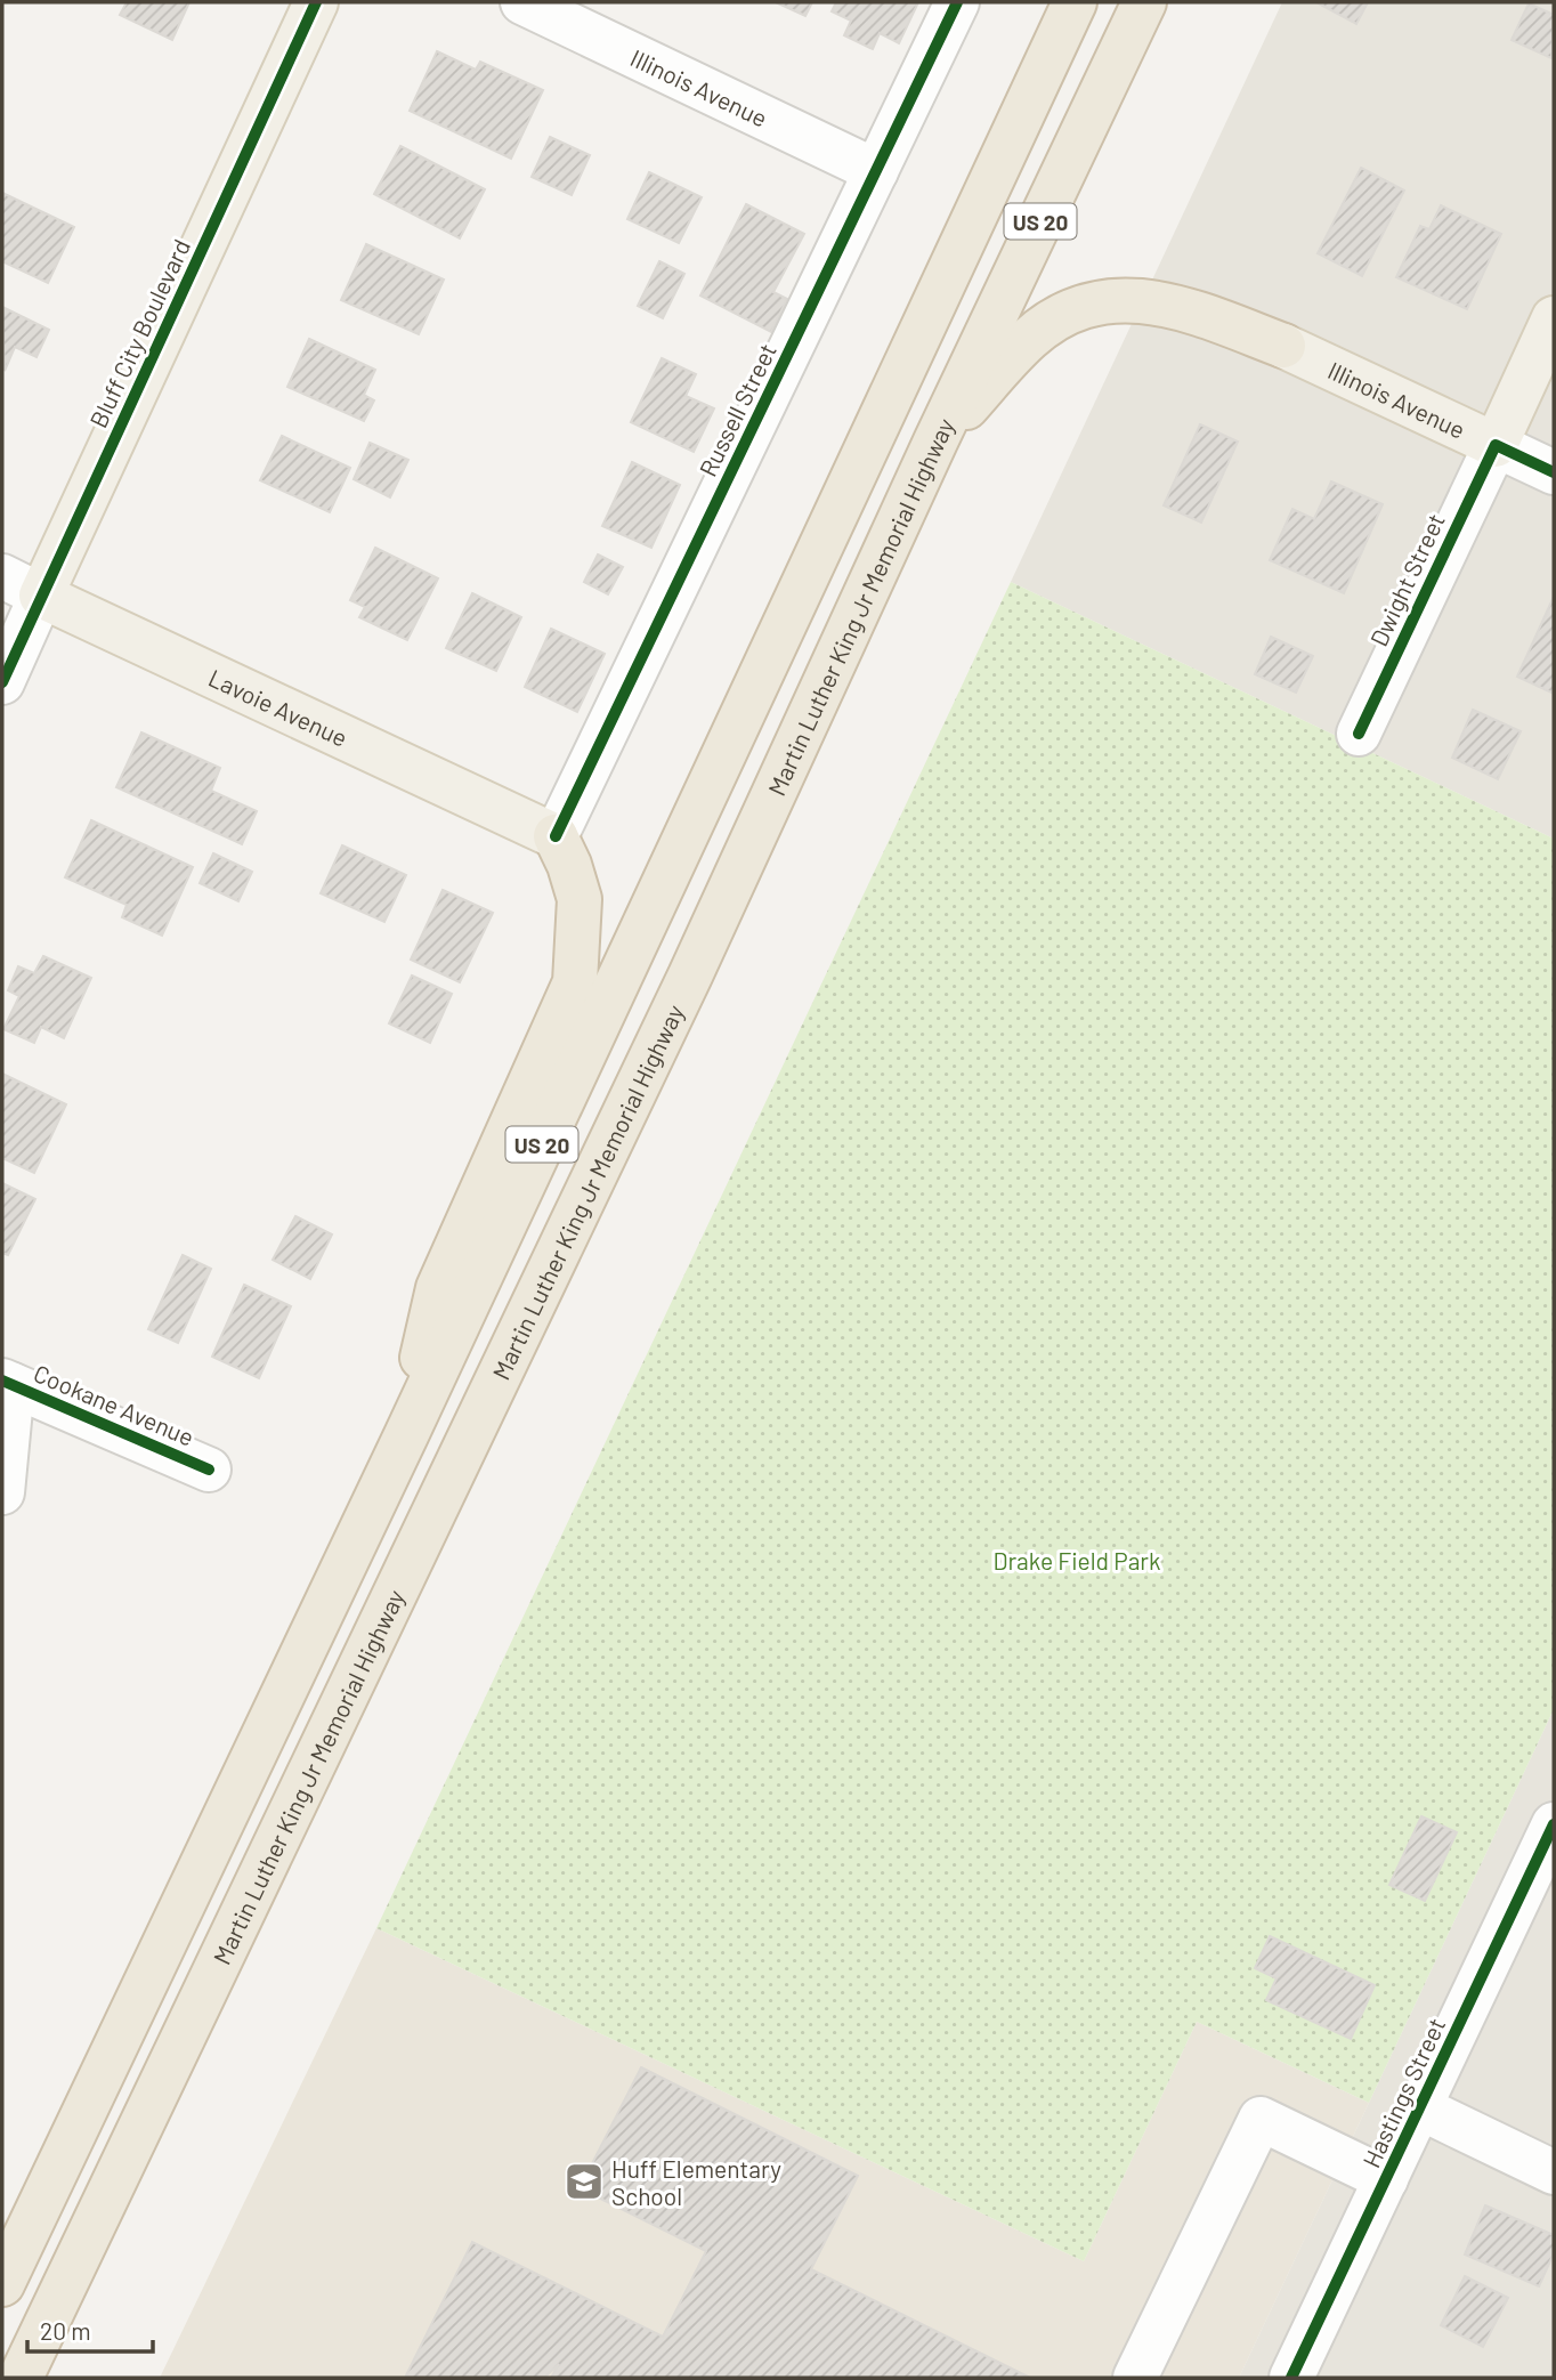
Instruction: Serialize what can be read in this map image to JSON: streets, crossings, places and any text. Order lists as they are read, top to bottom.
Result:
{
  "streets": {
    "highway": ["US 20", "Martin Luther King Jr Memorial Highway"],
    "main road": [
      "Illinois Avenue",
      "Bluff City Boulevard",
      "Dwight Street",
      "Lavoie Avenue"
    ],
    "street": ["Russell Street", "Cookane Avenue", "Hastings Street"]
  },
  "crossings": [
    ["Illinois Avenue", "Russell Street"],
    ["Illinois Avenue", "Dwight Street"],
    ["Bluff City Boulevard", "Lavoie Avenue"],
    ["Russell Street", "Lavoie Avenue"]
  ],
  "parks": ["Drake Field Park"],
  "places": {
    "school or university": ["Huff Elementary School"]
  },
  "scale_bar": "20 m"
}
